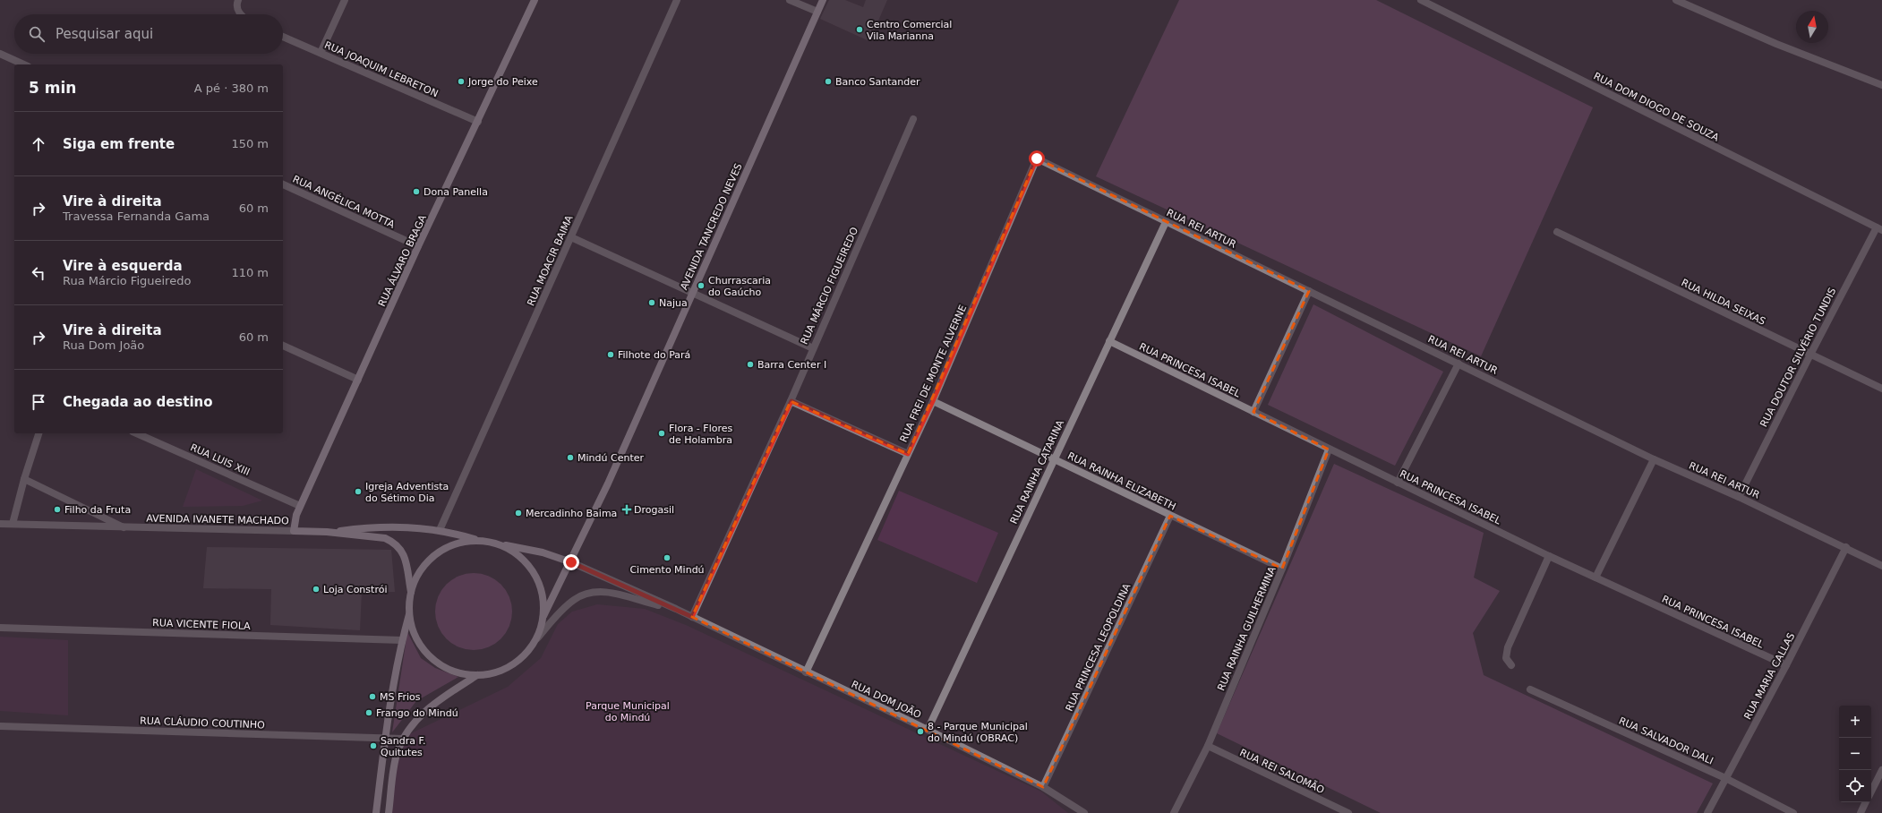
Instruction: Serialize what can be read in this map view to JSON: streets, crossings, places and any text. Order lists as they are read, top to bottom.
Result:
{
  "streets": {
    "main road": [
      "AVENIDA TANCREDO NEVES",
      "RUA ÁLVARO BRAGA",
      "AVENIDA IVANETE MACHADO",
      "RUA DOM JOÃO"
    ],
    "street": [
      "RUA JOAQUIM LEBRETON",
      "RUA DOM DIOGO DE SOUZA",
      "RUA ANGÉLICA MOTTA",
      "RUA REI ARTUR",
      "RUA MOACIR BAIMA",
      "RUA MÁRCIO FIGUEIREDO",
      "RUA HILDA SEIXAS",
      "RUA DOUTOR SILVÉRIO TUNDIS",
      "RUA PRINCESA ISABEL",
      "RUA FREI DE MONTE ALVERNE",
      "RUA LUIS XIII",
      "RUA RAINHA CATARINA",
      "RUA RAINHA ELIZABETH",
      "RUA VICENTE FIOLA",
      "RUA RAINHA GUILHERMINA",
      "RUA PRINCESA LEOPOLDINA",
      "RUA MARIA CALLAS",
      "RUA CLÁUDIO COUTINHO",
      "RUA SALVADOR DALI",
      "RUA REI SALOMÃO"
    ]
  },
  "crossings": [
    ["RUA JOAQUIM LEBRETON", "RUA ÁLVARO BRAGA"],
    ["RUA DOM DIOGO DE SOUZA", "RUA DOUTOR SILVÉRIO TUNDIS"],
    ["RUA ANGÉLICA MOTTA", "RUA ÁLVARO BRAGA"],
    ["AVENIDA TANCREDO NEVES", "RUA DOM JOÃO"],
    ["RUA REI ARTUR", "RUA DOUTOR SILVÉRIO TUNDIS"],
    ["RUA REI ARTUR", "RUA FREI DE MONTE ALVERNE"],
    ["RUA REI ARTUR", "RUA RAINHA CATARINA"],
    ["RUA REI ARTUR", "RUA MARIA CALLAS"],
    ["RUA ÁLVARO BRAGA", "RUA LUIS XIII"],
    ["RUA ÁLVARO BRAGA", "AVENIDA IVANETE MACHADO"],
    ["RUA MOACIR BAIMA", "AVENIDA IVANETE MACHADO"],
    ["RUA MÁRCIO FIGUEIREDO", "RUA DOM JOÃO"],
    ["RUA HILDA SEIXAS", "RUA DOUTOR SILVÉRIO TUNDIS"],
    ["RUA PRINCESA ISABEL", "RUA RAINHA CATARINA"],
    ["RUA PRINCESA ISABEL", "RUA RAINHA GUILHERMINA"],
    ["RUA PRINCESA ISABEL", "RUA MARIA CALLAS"],
    ["RUA FREI DE MONTE ALVERNE", "RUA RAINHA ELIZABETH"],
    ["RUA FREI DE MONTE ALVERNE", "RUA DOM JOÃO"],
    ["RUA RAINHA CATARINA", "RUA RAINHA ELIZABETH"],
    ["RUA RAINHA CATARINA", "RUA DOM JOÃO"],
    ["RUA RAINHA ELIZABETH", "RUA RAINHA GUILHERMINA"],
    ["RUA RAINHA ELIZABETH", "RUA PRINCESA LEOPOLDINA"],
    ["RUA RAINHA GUILHERMINA", "RUA REI SALOMÃO"],
    ["RUA PRINCESA LEOPOLDINA", "RUA DOM JOÃO"],
    ["RUA MARIA CALLAS", "RUA SALVADOR DALI"]
  ],
  "parks": ["Parque Municipal do Mindú"],
  "places": {
    "other": [
      "Centro Comercial Vila Marianna",
      "Jorge do Peixe",
      "Banco Santander",
      "Dona Panella",
      "Churrascaria do Gaúcho",
      "Najua",
      "Filhote do Pará",
      "Barra Center I",
      "Flora - Flores de Holambra",
      "Mindú Center",
      "Igreja Adventista do Sétimo Dia",
      "Filho da Fruta",
      "Mercadinho Baima",
      "Cimento Mindú",
      "Loja Constrói",
      "MS Frios",
      "Frango do Mindú",
      "8 - Parque Municipal do Mindú (OBRAC)",
      "Sandra F. Quitutes"
    ],
    "health": ["Drogasil"]
  },
  "north": "top",
  "page": {
    "search": "Pesquisar aqui",
    "heading": ["5 min", "A pé · 380 m"],
    "list": [
      ["Siga em frente", "150 m"],
      ["Vire à direita", "Travessa Fernanda Gama", "60 m"],
      ["Vire à esquerda", "Rua Márcio Figueiredo", "110 m"],
      ["Vire à direita", "Rua Dom João", "60 m"],
      "Chegada ao destino"
    ],
    "map_buttons": ["+", "−"]
  }
}
